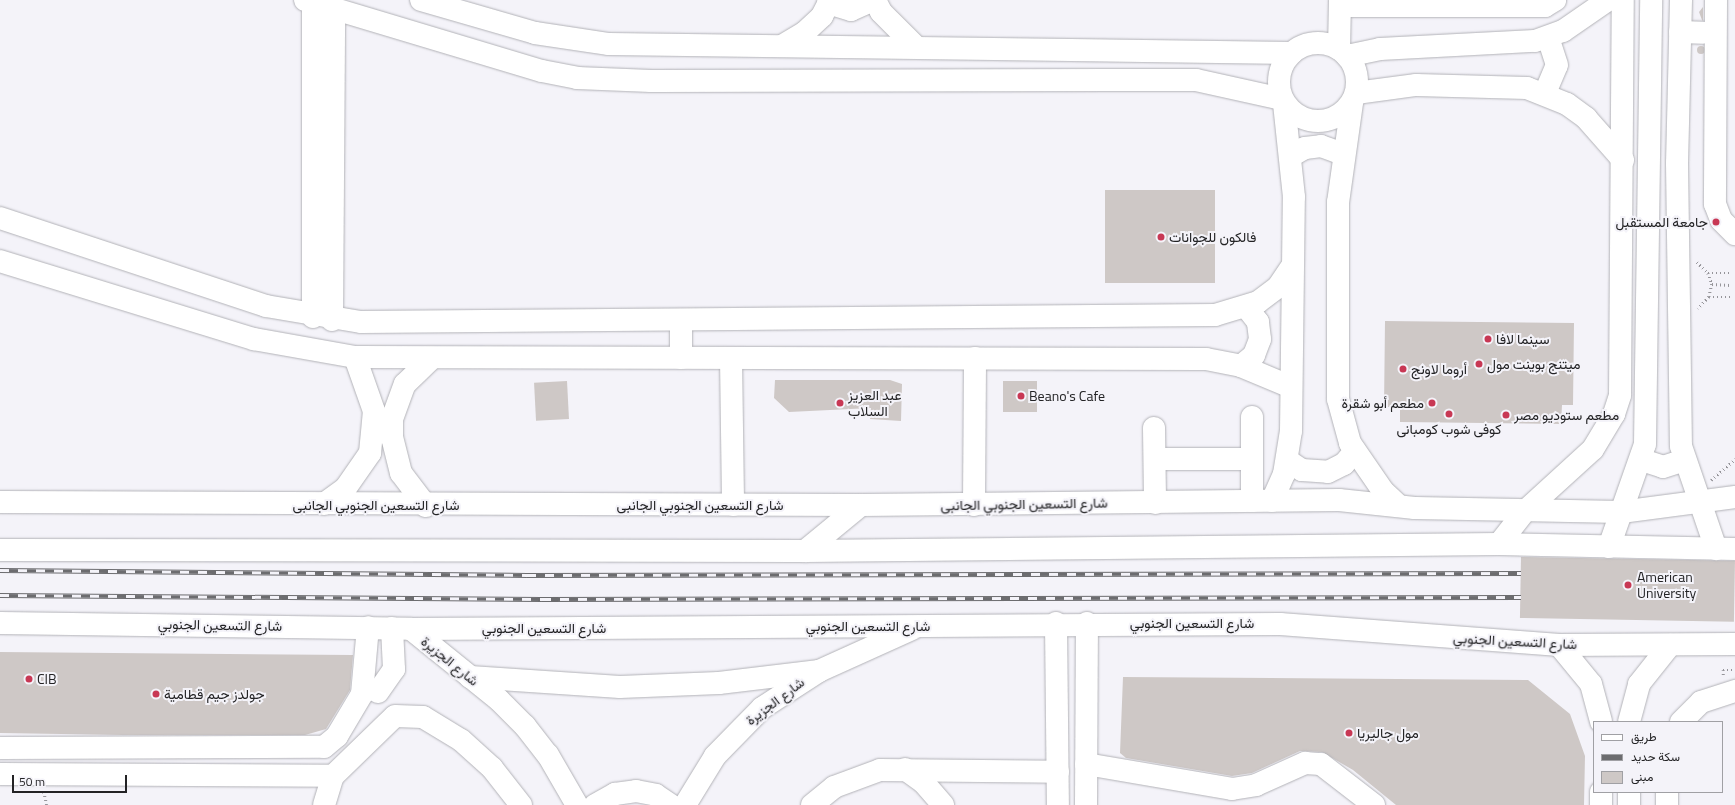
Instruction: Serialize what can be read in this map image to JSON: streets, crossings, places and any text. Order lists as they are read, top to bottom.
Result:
{
  "streets": {
    "street": ["شارع التسعين الجنوبي الجانبى", "شارع التسعين الجنوبي", "شارع الجزيرة"]
  },
  "crossings": [
    ["شارع التسعين الجنوبي", "شارع الجزيرة"]
  ],
  "places": [
    "جامعة المستقبل",
    "فالكون للجوانات",
    "سينما لافا",
    "ميتنج بوينت مول",
    "أروما لاونج",
    "Beano's Cafe",
    "عبد العزيز السلاب",
    "مطعم أبو شقرة",
    "كوفى شوب كومبانى",
    "مطعم ستوديو مصر",
    "American University",
    "CIB",
    "جولدز جيم قطامية",
    "مول جاليريا"
  ],
  "legend": ["طريق", "سكة حديد", "مبنى"],
  "scale_bar": "50 m"
}
